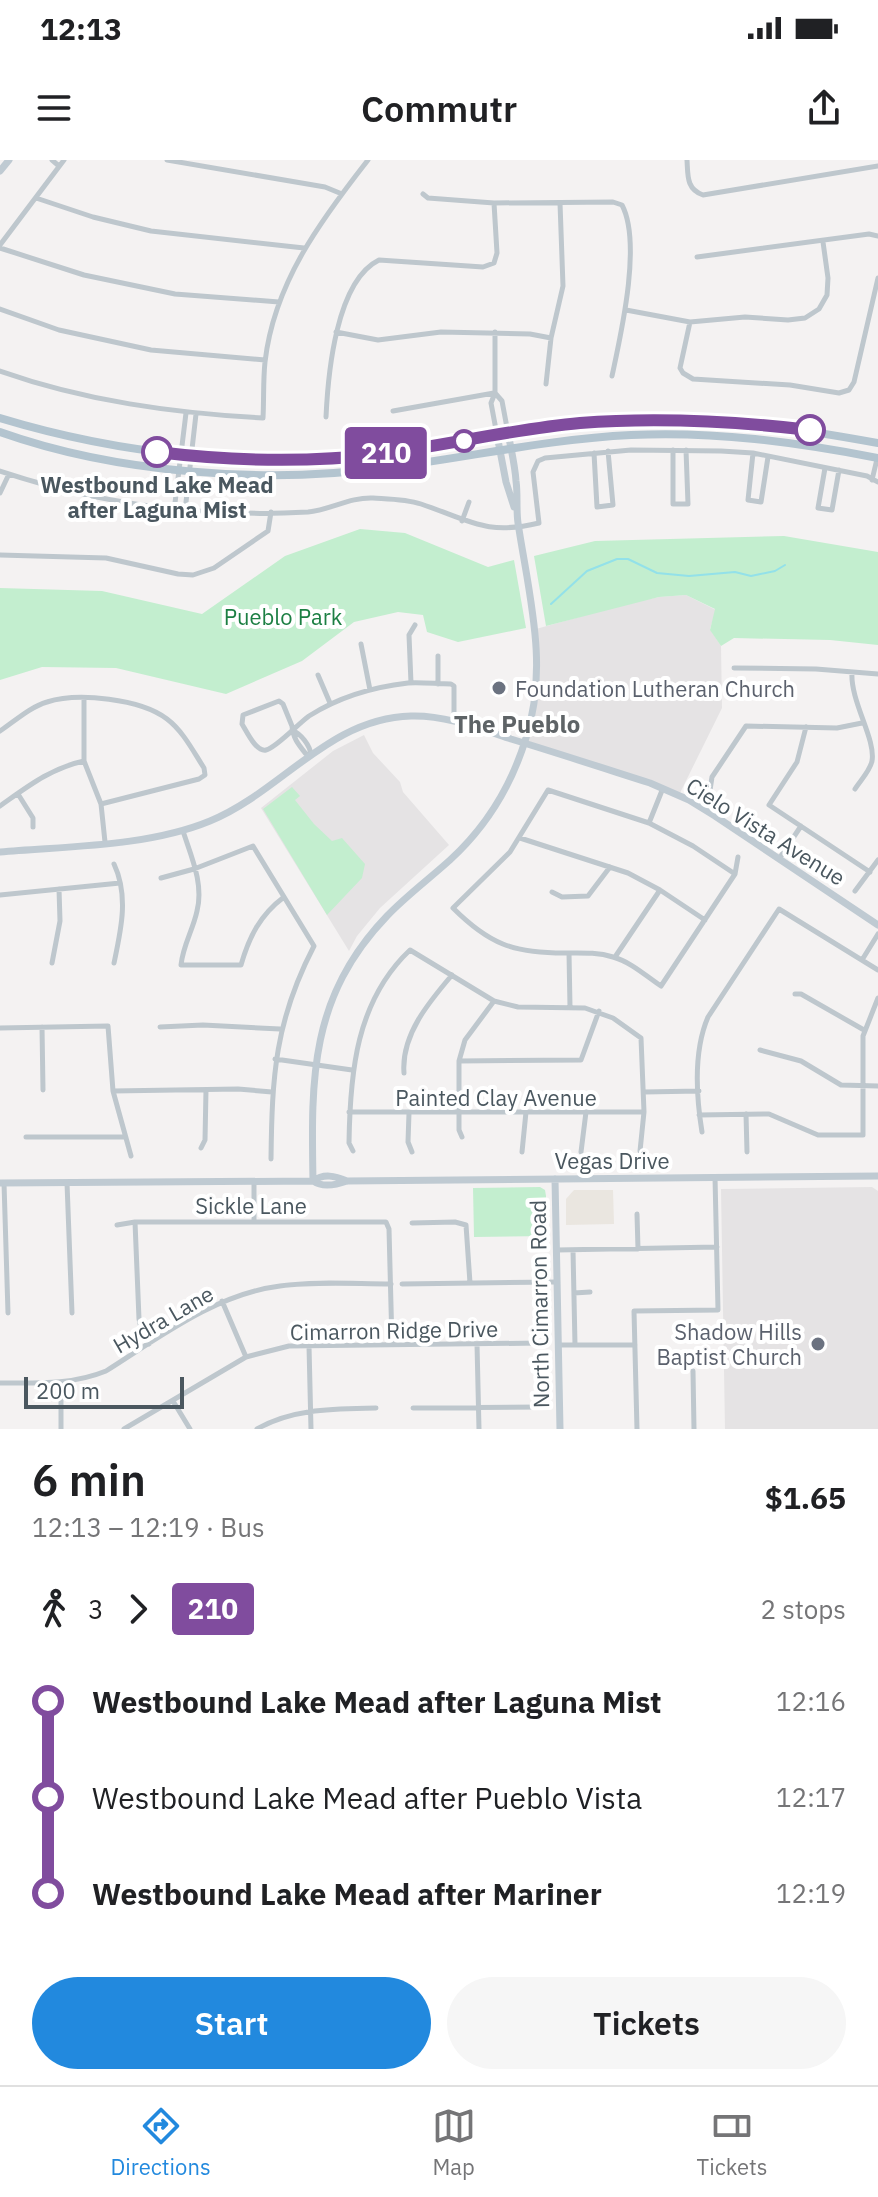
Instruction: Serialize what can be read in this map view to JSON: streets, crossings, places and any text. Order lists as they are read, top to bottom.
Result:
{
  "streets": {
    "street": [
      "Cielo Vista Avenue",
      "Painted Clay Avenue",
      "Vegas Drive",
      "Sickle Lane",
      "North Cimarron Road",
      "Hydra Lane",
      "Cimarron Ridge Drive"
    ]
  },
  "crossings": [
    ["Vegas Drive", "North Cimarron Road"],
    ["Sickle Lane", "Hydra Lane"]
  ],
  "districts": ["The Pueblo"],
  "parks": ["Pueblo Park"],
  "places": ["Westbound Lake Mead after Laguna Mist", "Foundation Lutheran Church", "Shadow Hills Baptist Church"],
  "lines": ["bus line 210"],
  "scale_bar": "200 m",
  "page": {
    "status": "12:13",
    "header": "Commutr",
    "on_map": "210",
    "scale": "200 m",
    "heading": ["6 min", "12:13 – 12:19 · Bus", "$1.65"],
    "legs": ["3", "210", "2 stops"],
    "list": [
      {
        "name": "Westbound Lake Mead after Laguna Mist",
        "value": "12:16"
      },
      {
        "name": "Westbound Lake Mead after Pueblo Vista",
        "value": "12:17"
      },
      {
        "name": "Westbound Lake Mead after Mariner",
        "value": "12:19"
      }
    ],
    "buttons": ["Start", "Tickets"],
    "tabs": ["Directions", "Map", "Tickets"]
  }
}
